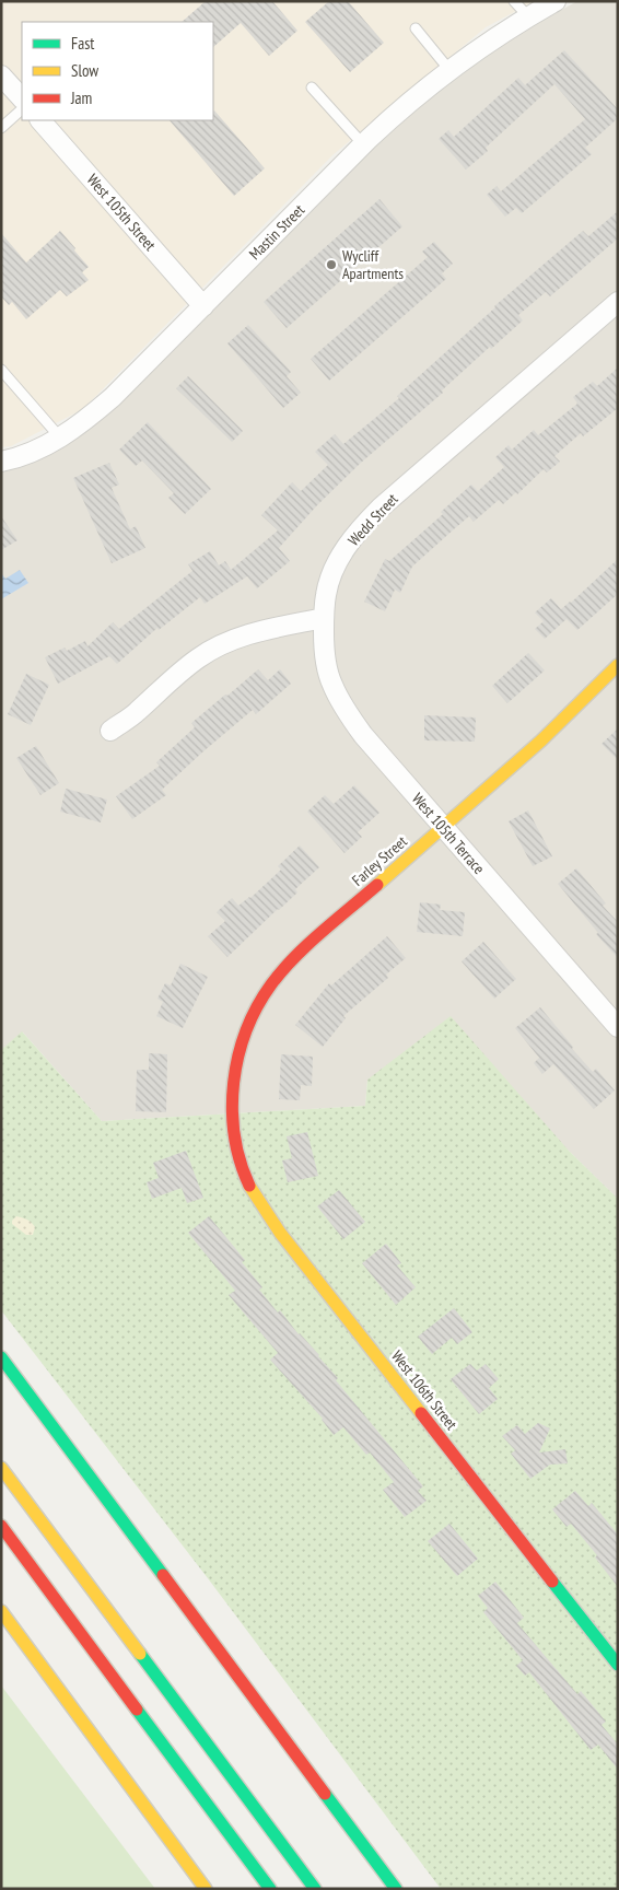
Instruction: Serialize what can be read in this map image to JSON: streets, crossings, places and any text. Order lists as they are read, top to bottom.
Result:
{
  "streets": {
    "main road": ["Farley Street", "West 106th Street"],
    "street": [
      "West 105th Street",
      "Mastin Street",
      "Wedd Street",
      "West 105th Terrace"
    ]
  },
  "crossings": [
    ["West 105th Street", "Mastin Street"],
    ["Wedd Street", "West 105th Terrace"],
    ["West 105th Terrace", "Farley Street"],
    ["Farley Street", "West 106th Street"]
  ],
  "places": ["Wycliff Apartments"],
  "legend": ["Fast", "Slow", "Jam"]
}
